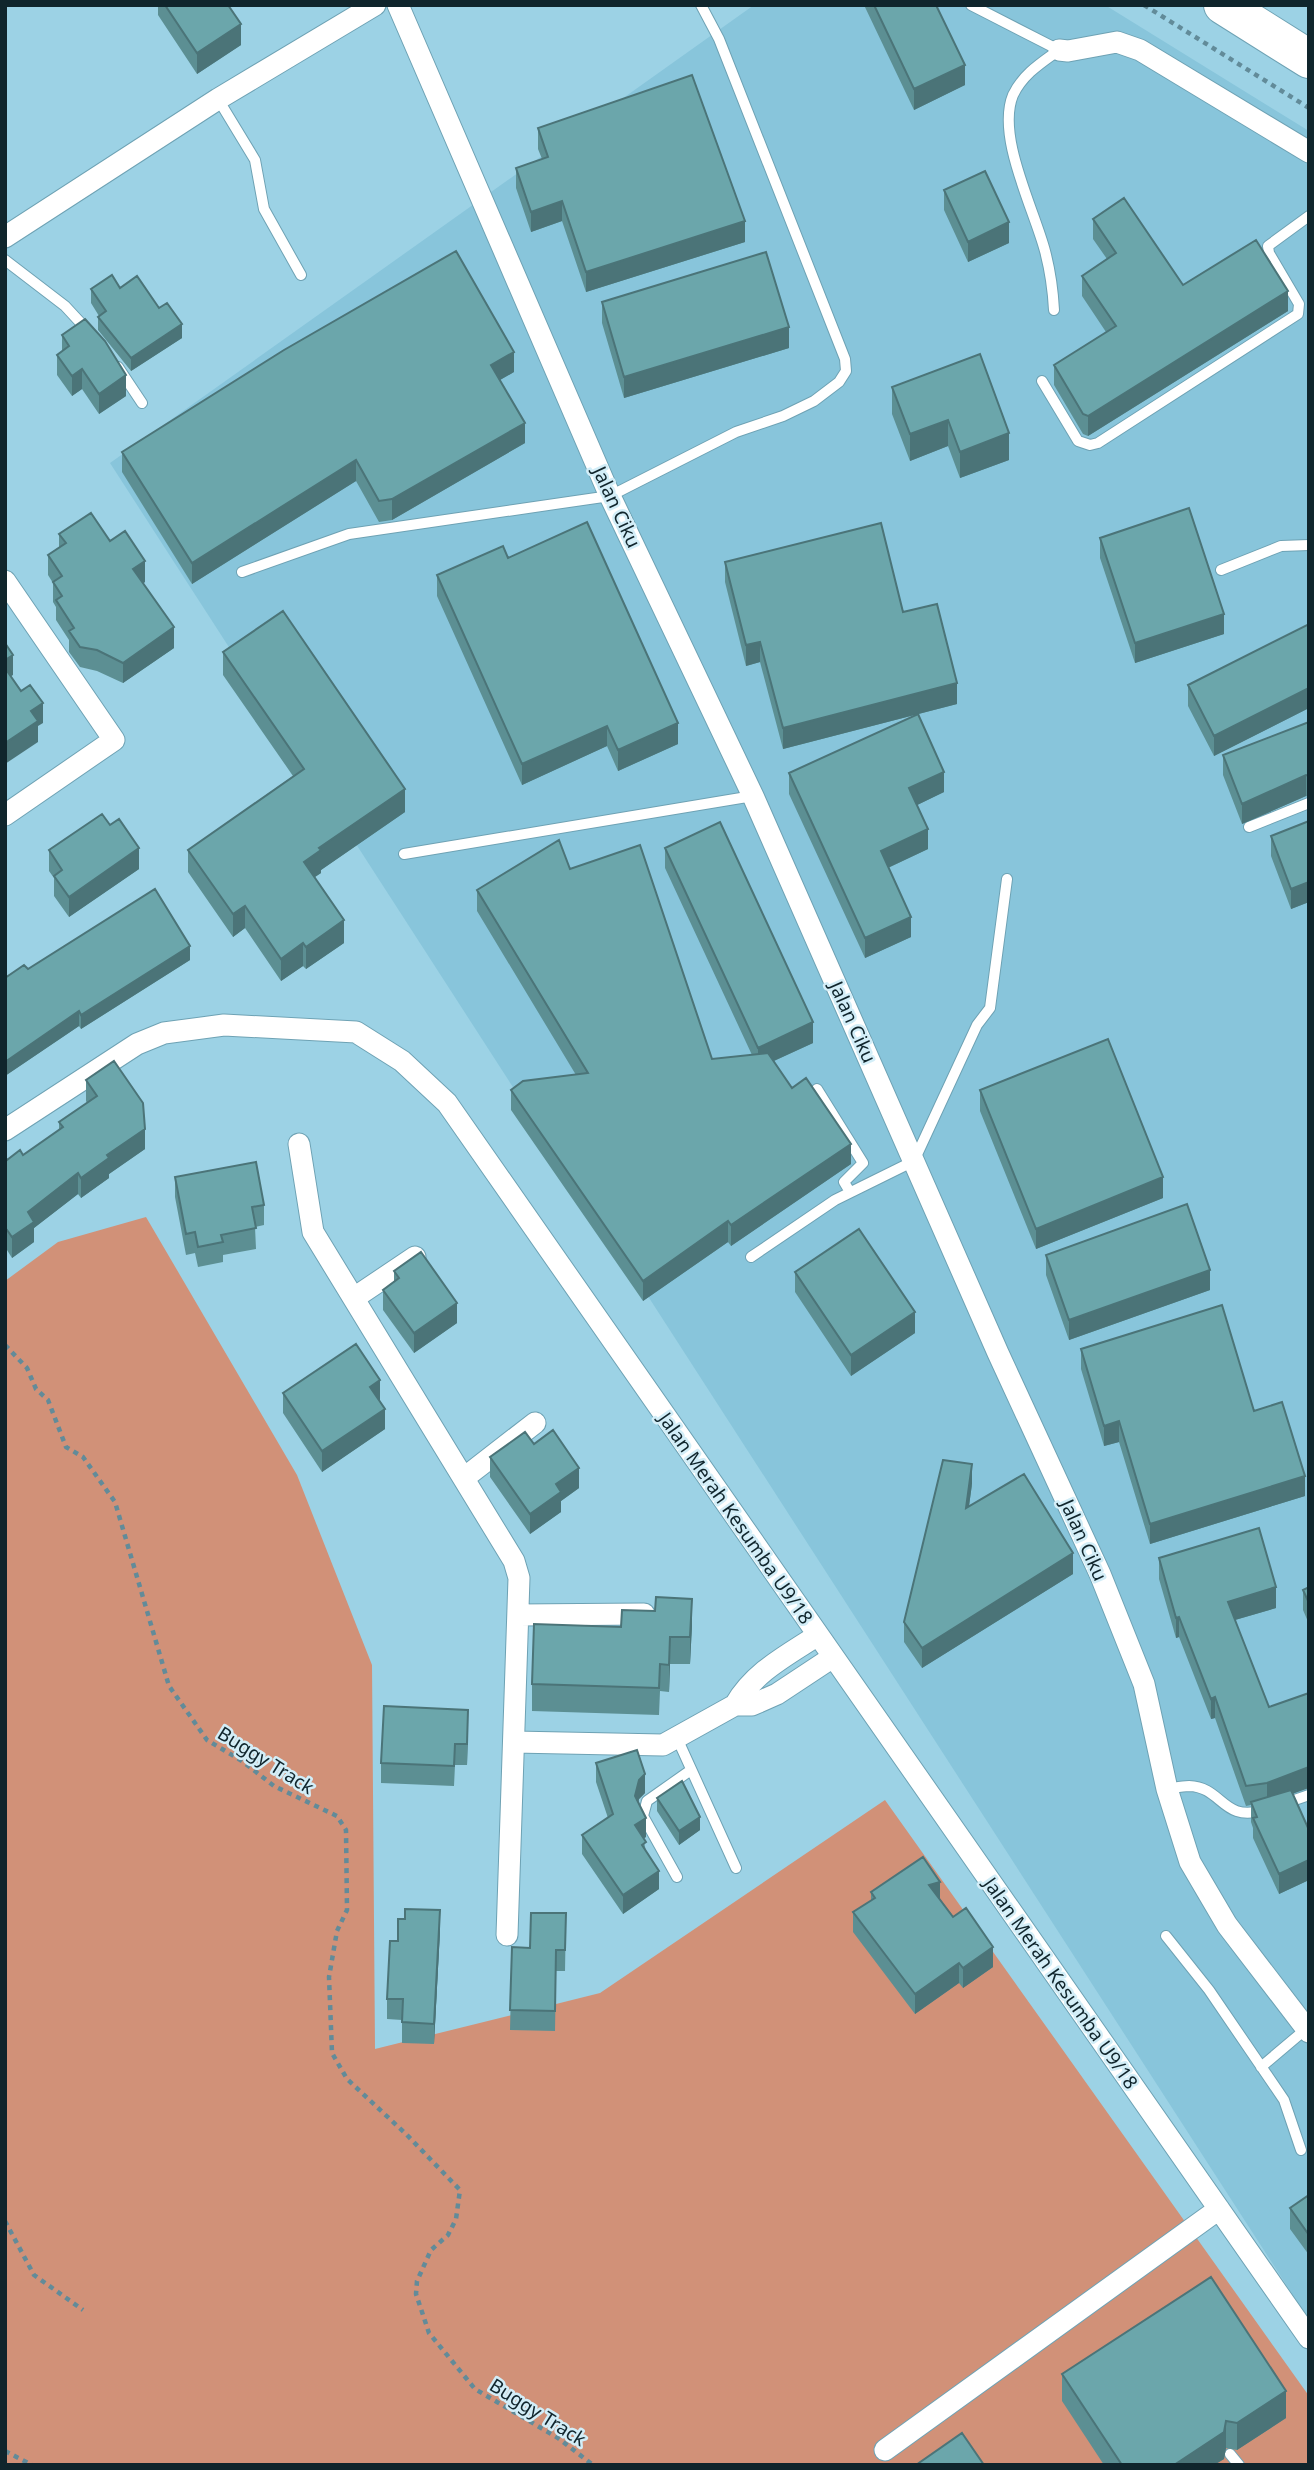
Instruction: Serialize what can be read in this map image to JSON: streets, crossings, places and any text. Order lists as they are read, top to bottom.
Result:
{
  "streets": {
    "street": ["Jalan Ciku", "Jalan Merah Kesumba U9/18"],
    "path": ["Buggy Track"]
  }
}
